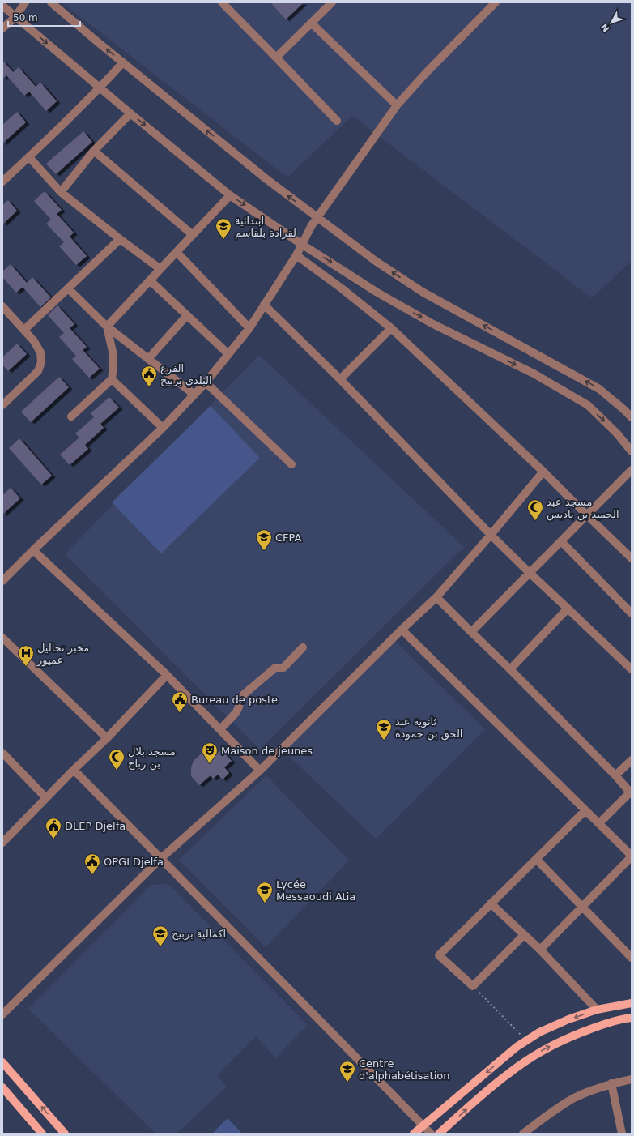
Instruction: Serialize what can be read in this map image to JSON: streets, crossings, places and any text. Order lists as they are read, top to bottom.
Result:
{
  "places": {
    "school or university": [
      "ابتدائية لقرادة بلقاسم",
      "CFPA",
      "ثانوية عبد الحق بن حمودة",
      "Lycée Messaoudi Atia",
      "اكمالية بربيح",
      "Centre d'alphabétisation"
    ],
    "public building": [
      "الفرع البلدي بربيح",
      "Bureau de poste",
      "DLEP Djelfa",
      "OPGI Djelfa"
    ],
    "mosque": ["مسجد عبد الحميد بن باديس", "مسجد بلال بن رباح"],
    "hospital": ["مخبر تحاليل عميور"],
    "theatre": ["Maison de jeunes"]
  },
  "scale_bar": "50 m",
  "north": "bottom left"
}
